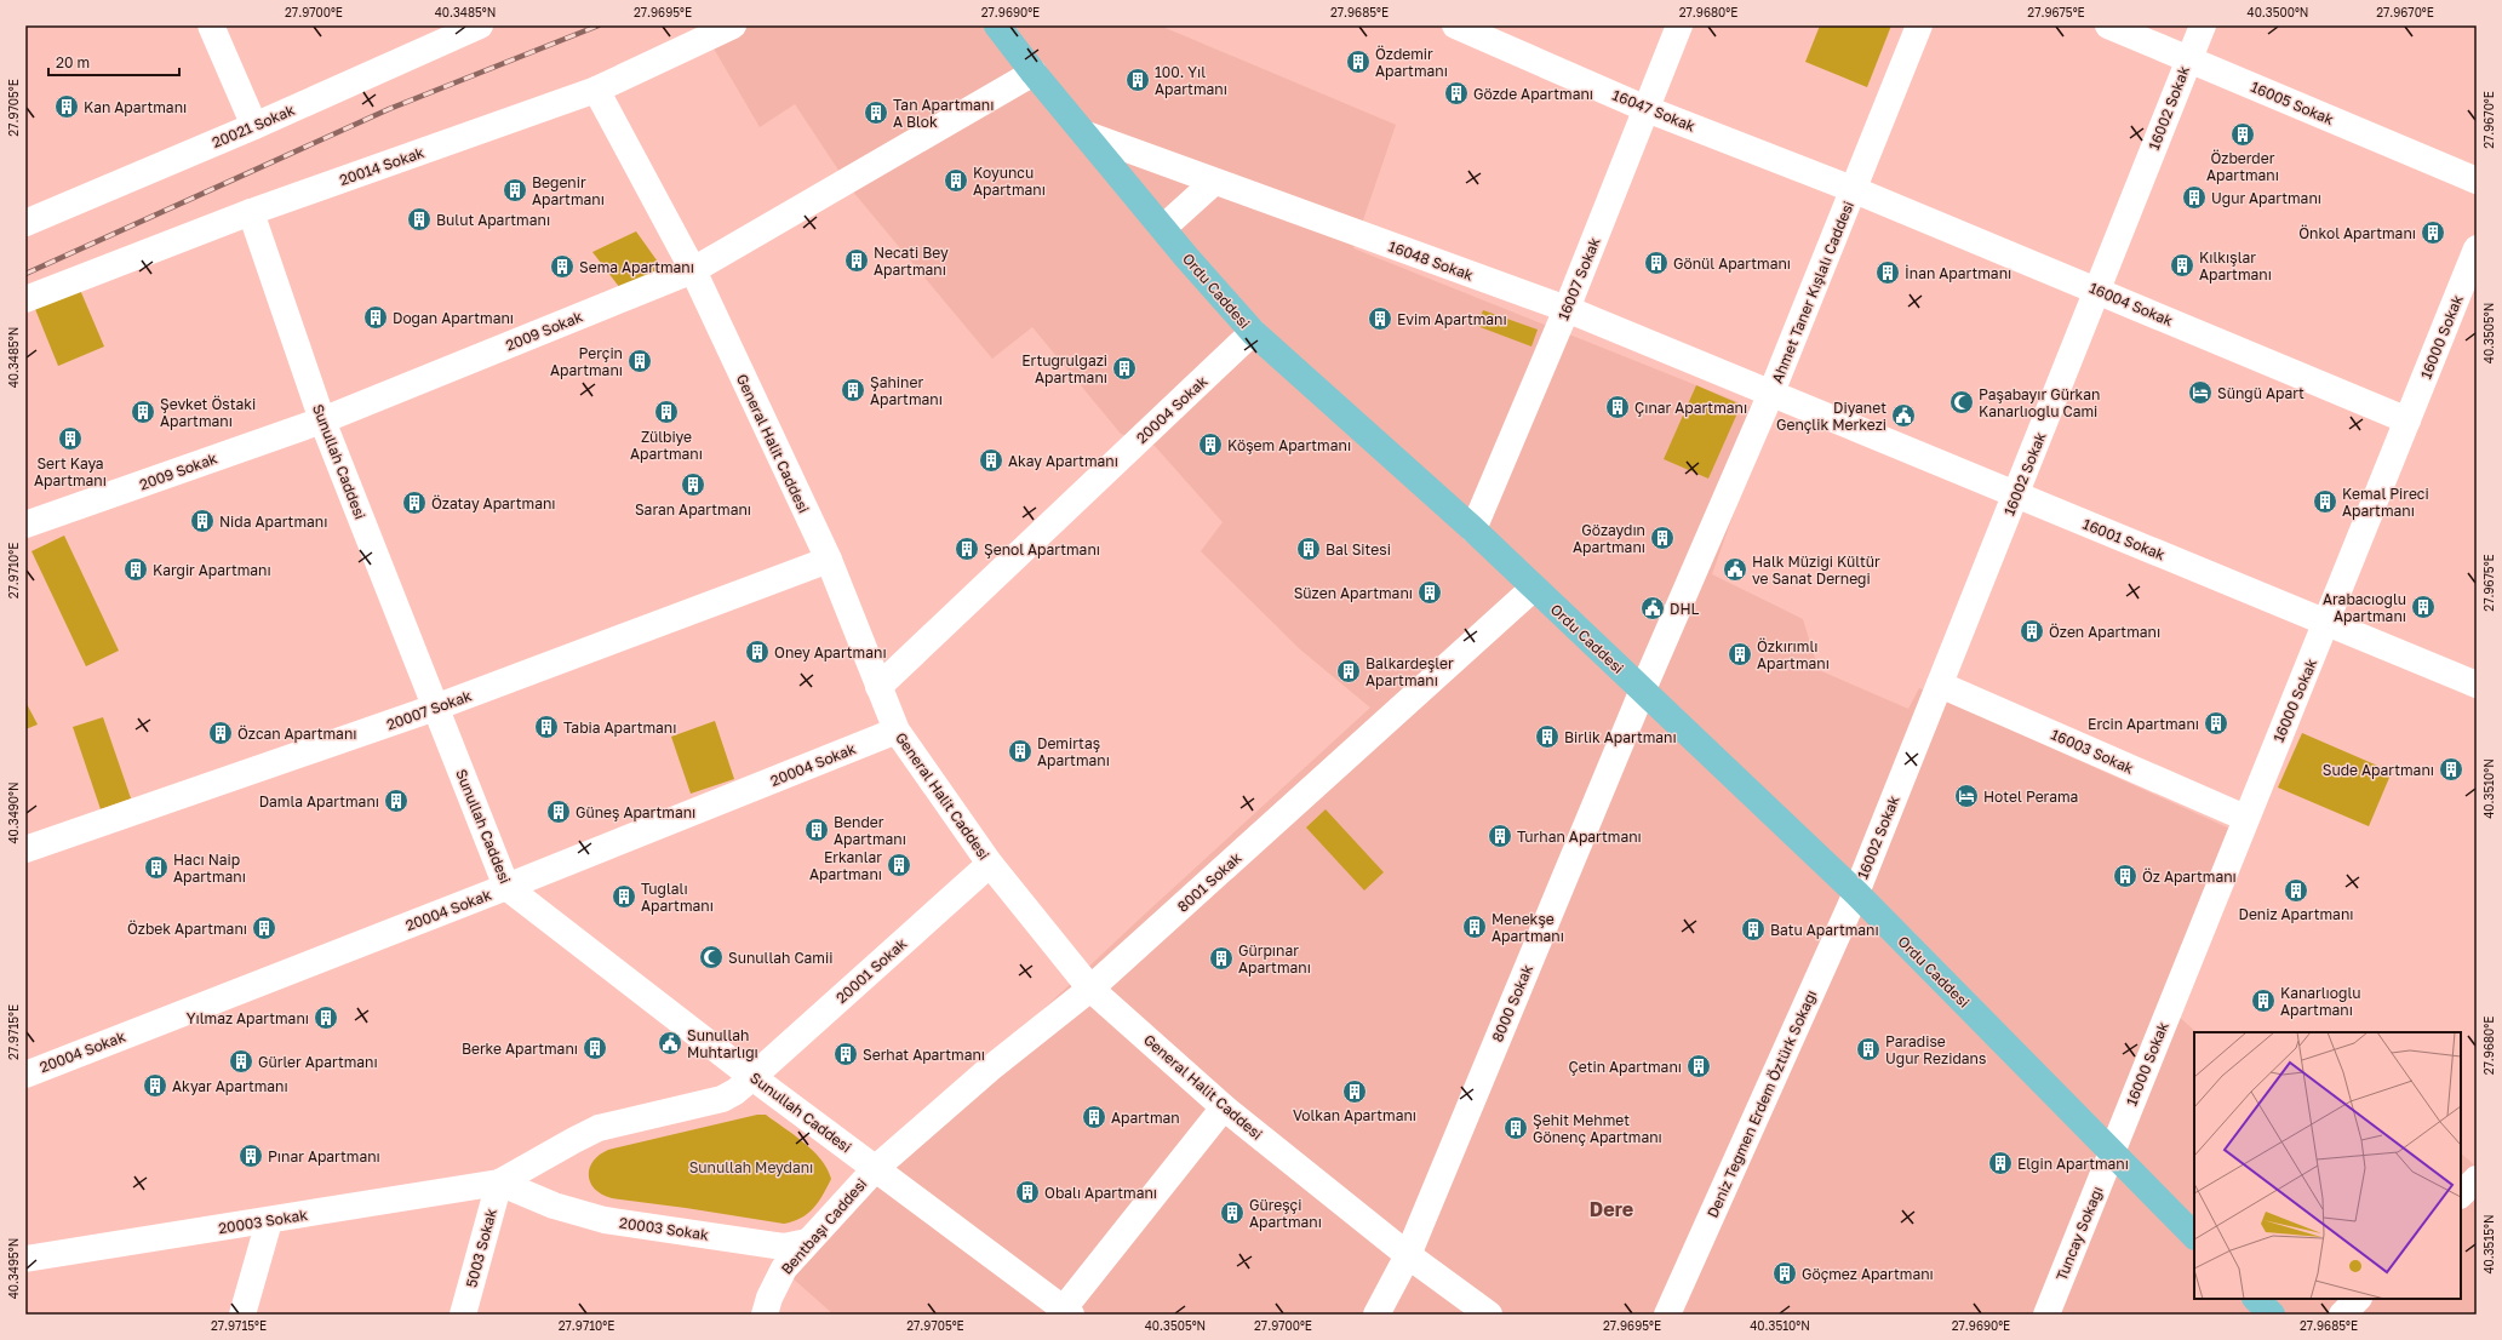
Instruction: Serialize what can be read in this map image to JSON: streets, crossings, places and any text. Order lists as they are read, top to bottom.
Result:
{
  "streets": {
    "main road": ["Ordu Caddesi"],
    "street": [
      "16005 Sokak",
      "16002 Sokak",
      "16047 Sokak",
      "20021 Sokak",
      "20014 Sokak",
      "16048 Sokak",
      "16007 Sokak",
      "Ahmet Taner Kışlalı Caddesi",
      "16004 Sokak",
      "2009 Sokak",
      "16000 Sokak",
      "20004 Sokak",
      "General Halit Caddesi",
      "Sunullah Caddesi",
      "16001 Sokak",
      "20007 Sokak",
      "16003 Sokak",
      "8001 Sokak",
      "20001 Sokak",
      "8000 Sokak",
      "Deniz Teğmen Erdem Öztürk Sokağı",
      "20003 Sokak",
      "Bentbaşı Caddesi",
      "Tuncay Sokağı",
      "5003 Sokak"
    ]
  },
  "crossings": [
    ["16005 Sokak", "16002 Sokak"],
    ["16002 Sokak", "Ordu Caddesi"],
    ["16002 Sokak", "16004 Sokak"],
    ["16002 Sokak", "16001 Sokak"],
    ["16002 Sokak", "16003 Sokak"],
    ["16002 Sokak", "Deniz Teğmen Erdem Öztürk Sokağı"],
    ["16047 Sokak", "16007 Sokak"],
    ["16047 Sokak", "Ahmet Taner Kışlalı Caddesi"],
    ["16047 Sokak", "16004 Sokak"],
    ["20014 Sokak", "General Halit Caddesi"],
    ["20014 Sokak", "Sunullah Caddesi"],
    ["16048 Sokak", "16007 Sokak"],
    ["16048 Sokak", "Ordu Caddesi"],
    ["16048 Sokak", "Ahmet Taner Kışlalı Caddesi"],
    ["16048 Sokak", "16001 Sokak"],
    ["16007 Sokak", "Ordu Caddesi"],
    ["Ordu Caddesi", "Ahmet Taner Kışlalı Caddesi"],
    ["Ordu Caddesi", "2009 Sokak"],
    ["Ordu Caddesi", "16000 Sokak"],
    ["Ordu Caddesi", "20004 Sokak"],
    ["Ordu Caddesi", "8001 Sokak"],
    ["Ordu Caddesi", "8000 Sokak"],
    ["Ordu Caddesi", "Deniz Teğmen Erdem Öztürk Sokağı"],
    ["Ordu Caddesi", "Tuncay Sokağı"],
    ["Ahmet Taner Kışlalı Caddesi", "16004 Sokak"],
    ["Ahmet Taner Kışlalı Caddesi", "16001 Sokak"],
    ["Ahmet Taner Kışlalı Caddesi", "8000 Sokak"],
    ["16004 Sokak", "16000 Sokak"],
    ["2009 Sokak", "General Halit Caddesi"],
    ["2009 Sokak", "Sunullah Caddesi"],
    ["16000 Sokak", "16001 Sokak"],
    ["16000 Sokak", "16003 Sokak"],
    ["16000 Sokak", "Tuncay Sokağı"],
    ["20004 Sokak", "General Halit Caddesi"],
    ["20004 Sokak", "Sunullah Caddesi"],
    ["General Halit Caddesi", "20007 Sokak"],
    ["General Halit Caddesi", "8001 Sokak"],
    ["General Halit Caddesi", "20001 Sokak"],
    ["General Halit Caddesi", "8000 Sokak"],
    ["Sunullah Caddesi", "20007 Sokak"],
    ["Sunullah Caddesi", "8001 Sokak"],
    ["Sunullah Caddesi", "20001 Sokak"],
    ["Sunullah Caddesi", "20003 Sokak"],
    ["Sunullah Caddesi", "Bentbaşı Caddesi"],
    ["8001 Sokak", "Bentbaşı Caddesi"],
    ["20001 Sokak", "20003 Sokak"],
    ["20003 Sokak", "Bentbaşı Caddesi"],
    ["20003 Sokak", "5003 Sokak"]
  ],
  "districts": ["Dere"],
  "parks": ["Sunullah Meydanı"],
  "places": {
    "building": [
      "Özdemir Apartmanı",
      "100. Yıl Apartmanı",
      "Gözde Apartmanı",
      "Kan Apartmanı",
      "Tan Apartmanı A Blok",
      "Özberder Apartmanı",
      "Koyuncu Apartmanı",
      "Beğenir Apartmanı",
      "Uğur Apartmanı",
      "Bulut Apartmanı",
      "Önkol Apartmanı",
      "Necati Bey Apartmanı",
      "Gönül Apartmanı",
      "Kılkışlar Apartmanı",
      "Sema Apartmanı",
      "İnan Apartmanı",
      "Doğan Apartmanı",
      "Evim Apartmanı",
      "Perçin Apartmanı",
      "Ertuğrulgazi Apartmanı",
      "Şahiner Apartmanı",
      "Çınar Apartmanı",
      "Şevket Östaki Apartmanı",
      "Zülbiye Apartmanı",
      "Sert Kaya Apartmanı",
      "Köşem Apartmanı",
      "Akay Apartmanı",
      "Saran Apartmanı",
      "Kemal Pireci Apartmanı",
      "Özatay Apartmanı",
      "Nida Apartmanı",
      "Gözaydın Apartmanı",
      "Şenol Apartmanı",
      "Bal Sitesi",
      "Kargir Apartmanı",
      "Süzen Apartmanı",
      "Arabacıoğlu Apartmanı",
      "Özen Apartmanı",
      "Oney Apartmanı",
      "Özkırımlı Apartmanı",
      "Balkardeşler Apartmanı",
      "Ercin Apartmanı",
      "Tabia Apartmanı",
      "Özcan Apartmanı",
      "Birlik Apartmanı",
      "Demirtaş Apartmanı",
      "Sude Apartmanı",
      "Damla Apartmanı",
      "Güneş Apartmanı",
      "Bender Apartmanı",
      "Turhan Apartmanı",
      "Erkanlar Apartmanı",
      "Hacı Naip Apartmanı",
      "Öz Apartmanı",
      "Deniz Apartmanı",
      "Tuğlalı Apartmanı",
      "Menekşe Apartmanı",
      "Özbek Apartmanı",
      "Batu Apartmanı",
      "Gürpınar Apartmanı",
      "Kanarlıoğlu Apartmanı",
      "Yılmaz Apartmanı",
      "Berke Apartmanı",
      "Paradise Uğur Rezidans",
      "Serhat Apartmanı",
      "Gürler Apartmanı",
      "Çetin Apartmanı",
      "Akyar Apartmanı",
      "Volkan Apartmanı",
      "Apartman",
      "Şehit Mehmet Gönenç Apartmanı",
      "Pınar Apartmanı",
      "Elgin Apartmanı",
      "Obalı Apartmanı",
      "Güreşçi Apartmanı",
      "Göçmez Apartmanı"
    ],
    "hotel": ["Süngü Apart", "Hotel Perama"],
    "mosque": ["Paşabayır Gürkan Kanarlıoğlu Cami", "Sunullah Camii"],
    "public building": [
      "Diyanet Gençlik Merkezi",
      "Halk Müziği Kültür ve Sanat Derneği",
      "DHL",
      "Sunullah Muhtarlığı"
    ]
  },
  "scale_bar": "20 m",
  "coordinates": [
    "27.9700°E",
    "40.3485°N",
    "27.9695°E",
    "27.9690°E",
    "27.9685°E",
    "27.9680°E",
    "27.9675°E",
    "40.3500°N",
    "27.9670°E",
    "27.9705°E",
    "40.3505°N",
    "27.9710°E",
    "40.3510°N",
    "40.3490°N",
    "27.9715°E",
    "40.3515°N",
    "40.3495°N"
  ]
}
